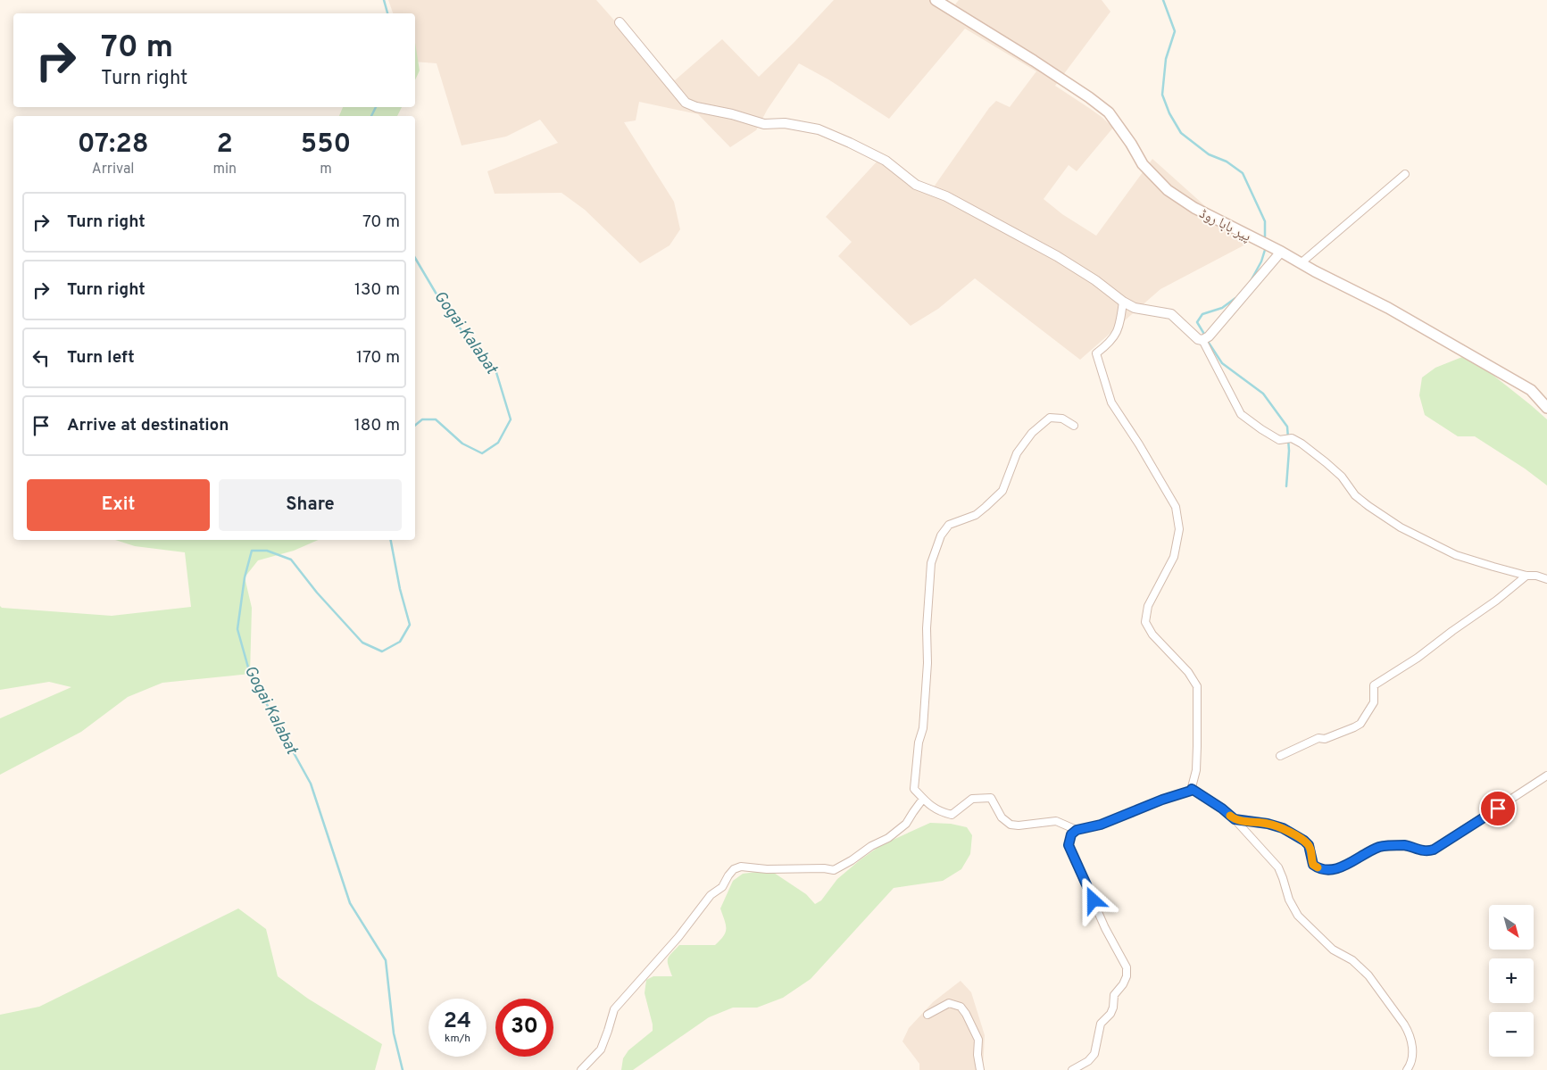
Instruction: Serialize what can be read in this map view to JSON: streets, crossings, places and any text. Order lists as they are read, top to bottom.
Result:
{
  "streets": {
    "main road": ["پیر بابا روڈ"]
  },
  "water": ["Gogai Kalabat"],
  "north": "bottom right",
  "page": {
    "turn": ["70 m", "Turn right"],
    "eta": [
      "07:28",
      "Arrival",
      "2",
      "min",
      "550",
      "m"
    ],
    "list": [
      {
        "name": "Turn right",
        "value": "70 m"
      },
      {
        "name": "Turn right",
        "value": "130 m"
      },
      {
        "name": "Turn left",
        "value": "170 m"
      },
      {
        "name": "Arrive at destination",
        "value": "180 m"
      }
    ],
    "buttons": ["Exit", "Share"],
    "map_buttons": ["+", "−"],
    "speed": "24 km/h",
    "limit": "30"
  }
}
